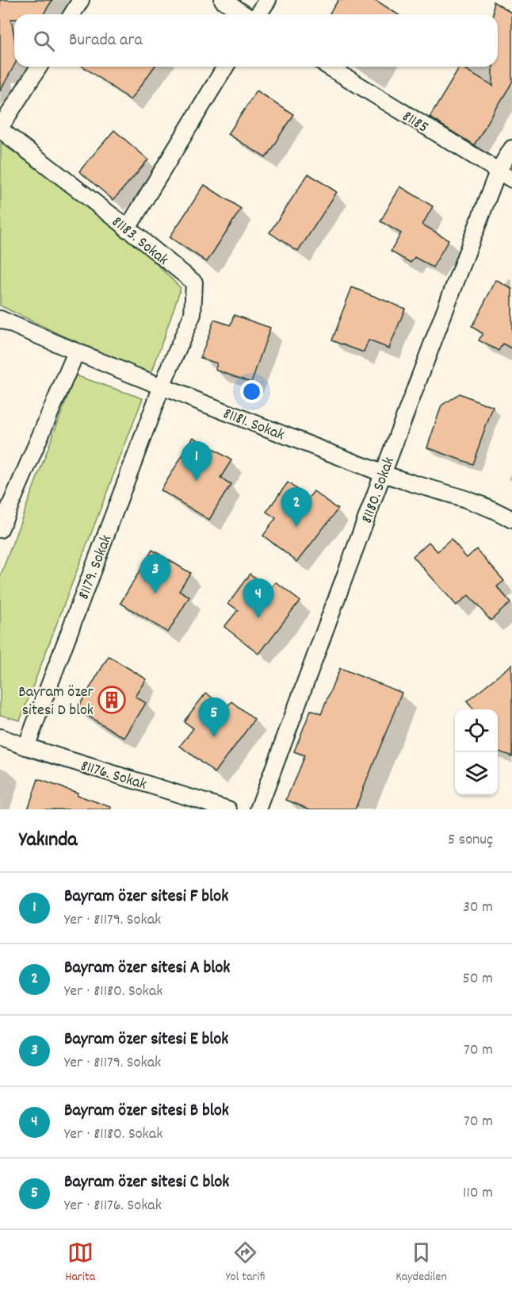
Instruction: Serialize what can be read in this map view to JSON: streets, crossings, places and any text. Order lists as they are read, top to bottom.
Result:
{
  "streets": {
    "street": [
      "81185",
      "81183. Sokak",
      "81181. Sokak",
      "81180. Sokak",
      "81179. Sokak",
      "81176. Sokak"
    ]
  },
  "crossings": [
    ["81185", "81180. Sokak"],
    ["81183. Sokak", "81181. Sokak"],
    ["81183. Sokak", "81179. Sokak"],
    ["81181. Sokak", "81180. Sokak"],
    ["81181. Sokak", "81179. Sokak"],
    ["81179. Sokak", "81176. Sokak"]
  ],
  "places": {
    "building": ["Bayram özer sitesi D blok"]
  },
  "page": {
    "search": "Burada ara",
    "pins": [
      "1",
      "2",
      "3",
      "4",
      "5"
    ],
    "heading": ["Yakında", "5 sonuç"],
    "list": [
      {
        "mark": "1",
        "name": "Bayram özer sitesi F blok",
        "note": "Yer · 81179. Sokak",
        "value": "30 m"
      },
      {
        "mark": "2",
        "name": "Bayram özer sitesi A blok",
        "note": "Yer · 81180. Sokak",
        "value": "50 m"
      },
      {
        "mark": "3",
        "name": "Bayram özer sitesi E blok",
        "note": "Yer · 81179. Sokak",
        "value": "70 m"
      },
      {
        "mark": "4",
        "name": "Bayram özer sitesi B blok",
        "note": "Yer · 81180. Sokak",
        "value": "70 m"
      },
      {
        "mark": "5",
        "name": "Bayram özer sitesi C blok",
        "note": "Yer · 81176. Sokak",
        "value": "110 m"
      }
    ],
    "nav": ["Harita", "Yol tarifi", "Kaydedilen"]
  }
}
